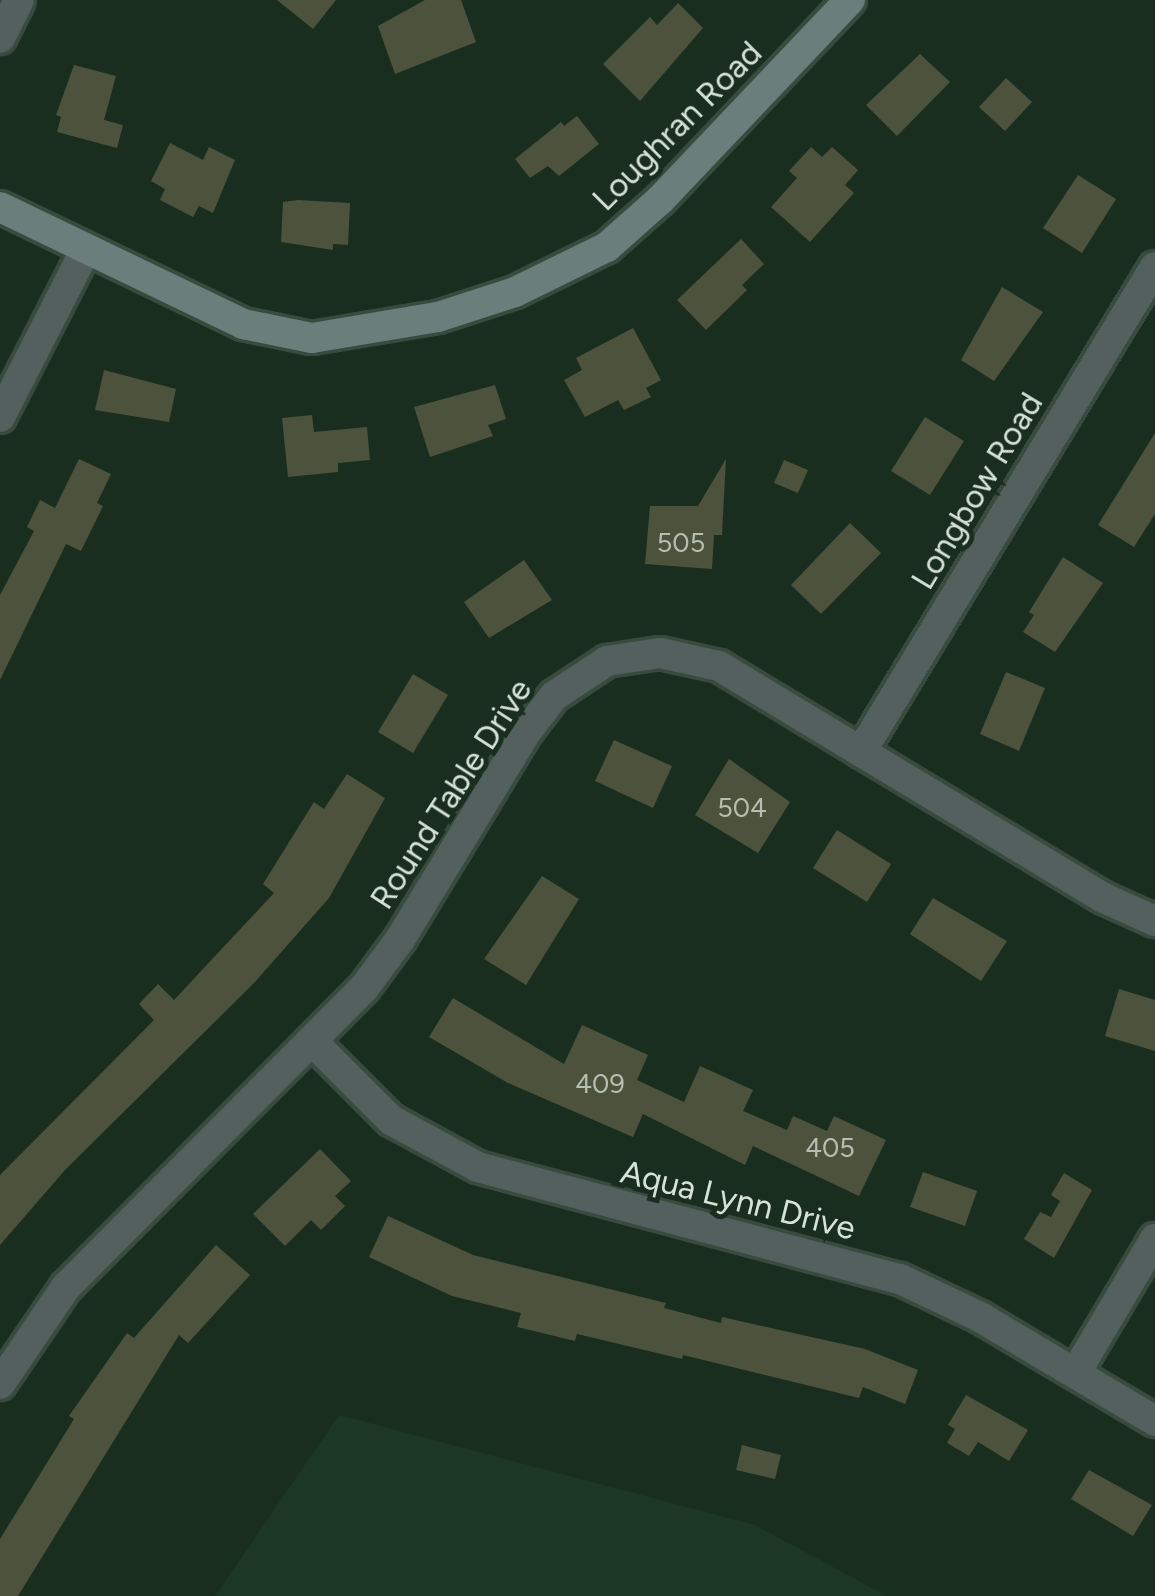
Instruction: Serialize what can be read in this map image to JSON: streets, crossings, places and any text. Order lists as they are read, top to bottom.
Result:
{
  "streets": {
    "street": [
      "Loughran Road",
      "Longbow Road",
      "Round Table Drive",
      "Aqua Lynn Drive"
    ]
  },
  "crossings": [
    ["Longbow Road", "Round Table Drive"],
    ["Round Table Drive", "Aqua Lynn Drive"]
  ],
  "house_numbers": [
    "505",
    "504",
    "409",
    "405"
  ]
}
